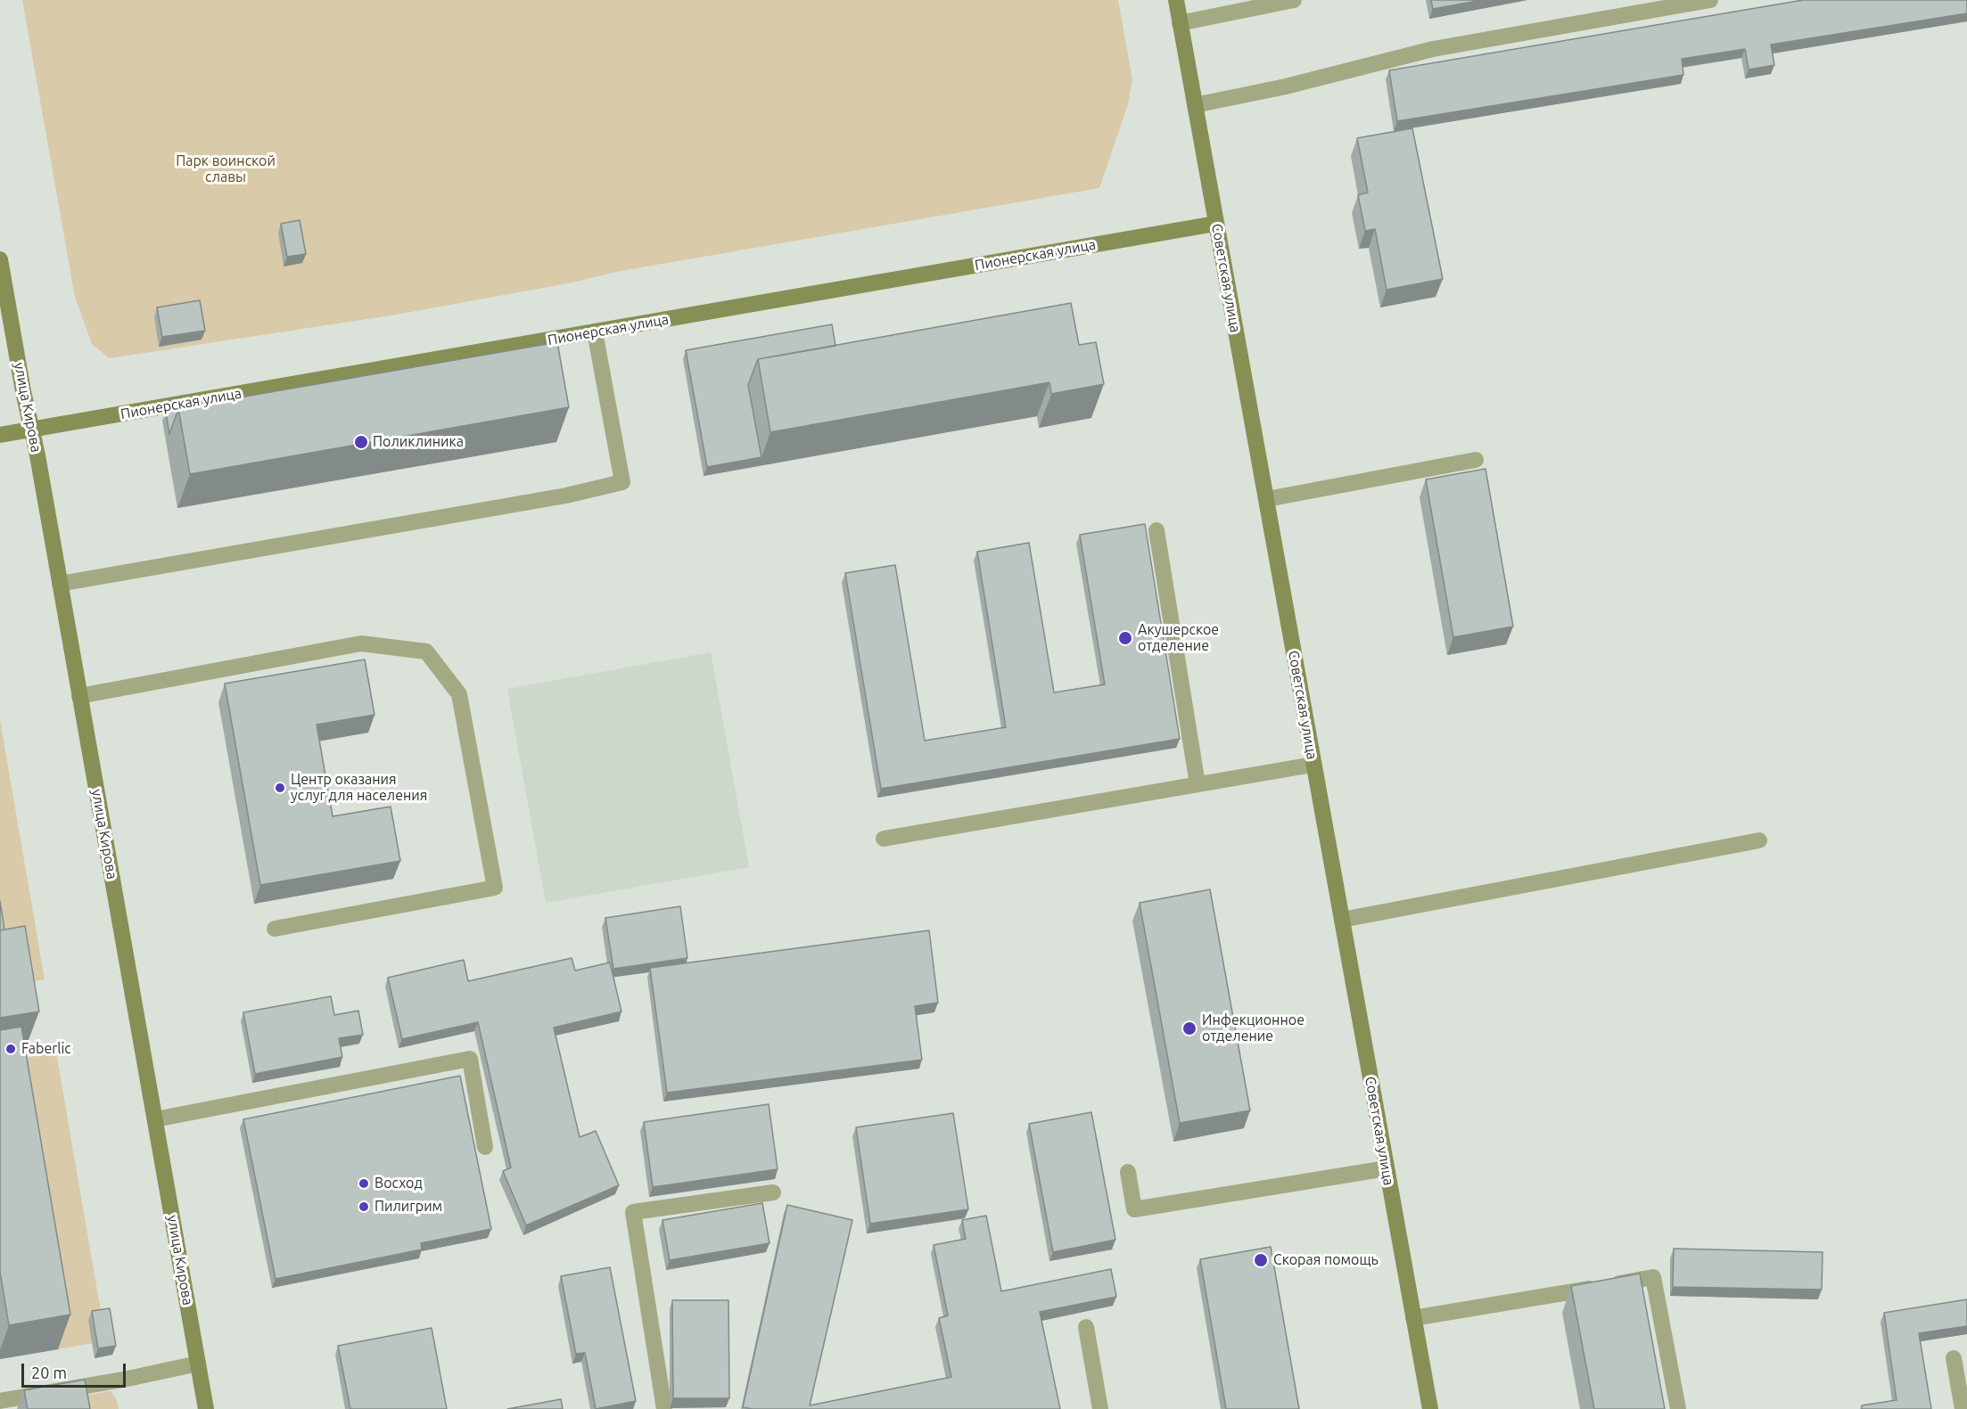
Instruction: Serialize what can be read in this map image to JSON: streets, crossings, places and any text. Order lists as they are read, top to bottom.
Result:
{
  "streets": {
    "street": ["Пионерская улица", "Советская улица", "улица Кирова"]
  },
  "crossings": [
    ["Пионерская улица", "Советская улица"],
    ["Пионерская улица", "улица Кирова"]
  ],
  "parks": ["Парк воинской славы"],
  "places": [
    "Поликлиника",
    "Акушерское отделение",
    "Центр оказания услуг для населения",
    "Инфекционное отделение",
    "Faberlic",
    "Восход",
    "Пилигрим",
    "Скорая помощь"
  ],
  "scale_bar": "20 m"
}
